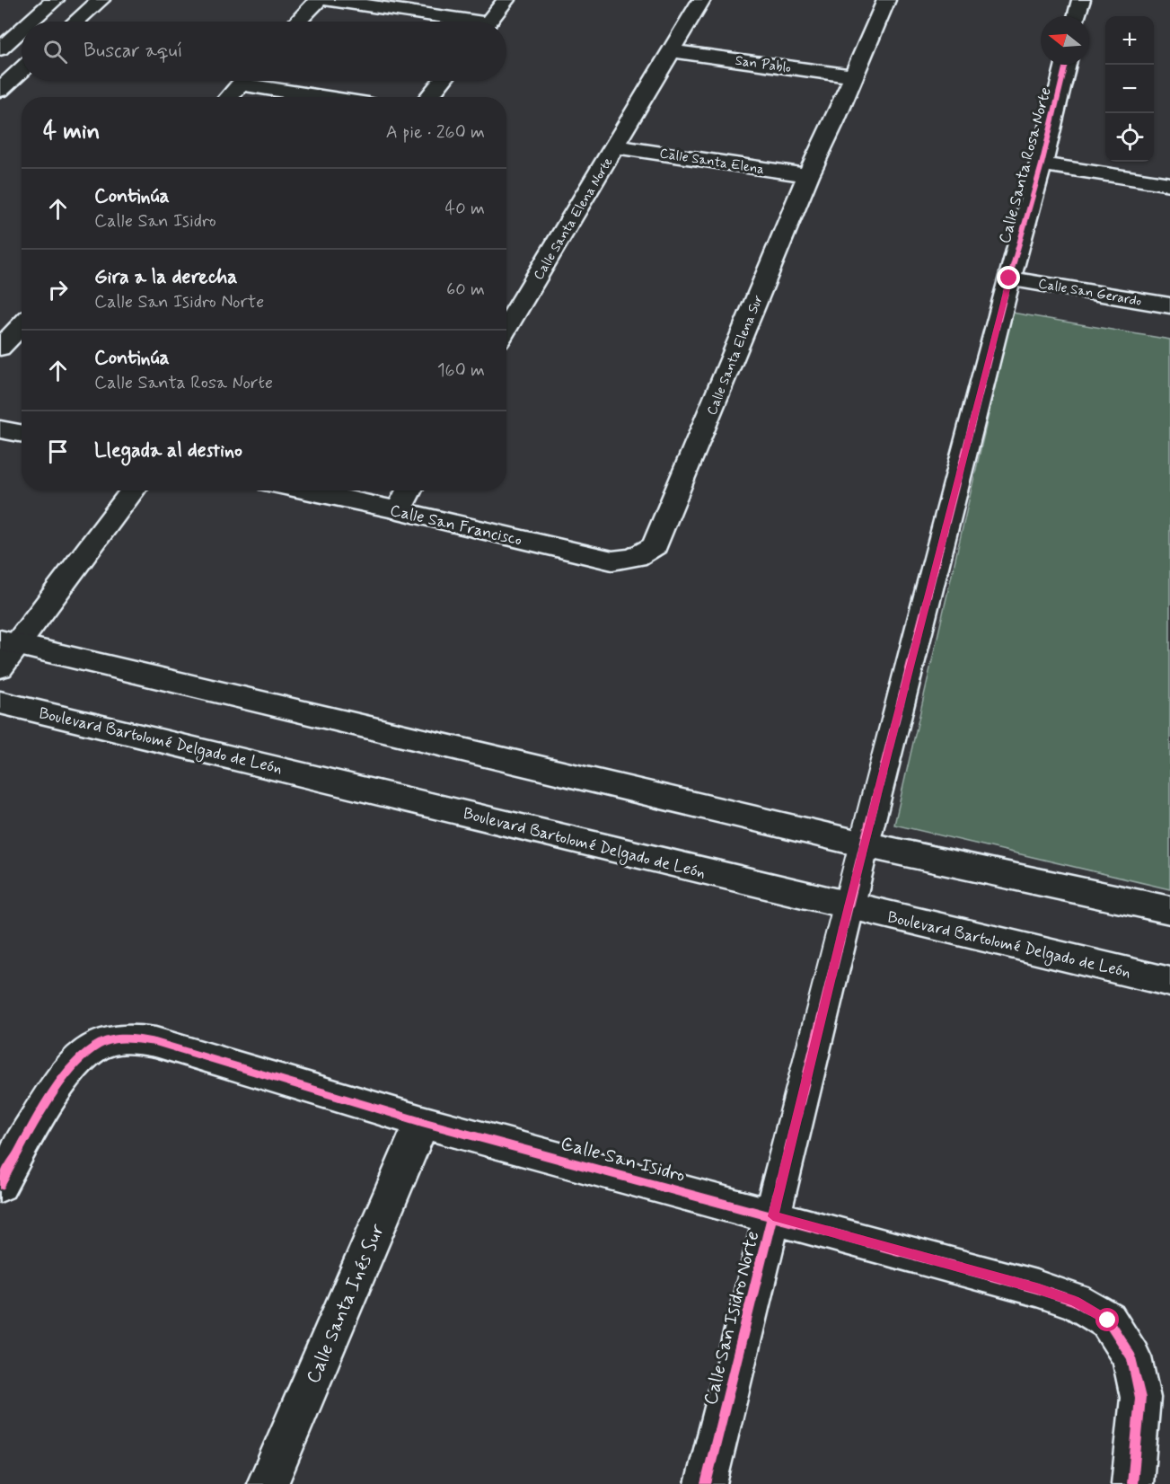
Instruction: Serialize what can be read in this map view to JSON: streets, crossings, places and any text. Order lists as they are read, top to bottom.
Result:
{
  "streets": {
    "street": [
      "San Pablo",
      "Calle Santa Elena",
      "Calle Santa Rosa Norte",
      "Calle Santa Elena Norte",
      "Calle San Gerardo",
      "Calle Santa Elena Sur",
      "Calle San Francisco",
      "Boulevard Bartolomé Delgado de León",
      "Calle San Isidro",
      "Calle Santa Inés Sur",
      "Calle San Isidro Norte"
    ]
  },
  "crossings": [
    ["San Pablo", "Calle Santa Elena Norte"],
    ["San Pablo", "Calle Santa Elena Sur"],
    ["Calle Santa Elena", "Calle Santa Elena Norte"],
    ["Calle Santa Elena", "Calle Santa Elena Sur"],
    ["Calle Santa Rosa Norte", "Calle San Gerardo"],
    ["Calle Santa Rosa Norte", "Calle San Isidro Norte"],
    ["Calle Santa Elena Sur", "Calle San Francisco"],
    ["Boulevard Bartolomé Delgado de León", "Calle San Isidro Norte"],
    ["Calle San Isidro", "Calle Santa Inés Sur"],
    ["Calle San Isidro", "Calle San Isidro Norte"]
  ],
  "north": "left",
  "page": {
    "map_buttons": ["+", "−"],
    "search": "Buscar aquí",
    "heading": ["4 min", "A pie · 260 m"],
    "list": [
      ["Continúa", "Calle San Isidro", "40 m"],
      ["Gira a la derecha", "Calle San Isidro Norte", "60 m"],
      ["Continúa", "Calle Santa Rosa Norte", "160 m"],
      "Llegada al destino"
    ]
  }
}
